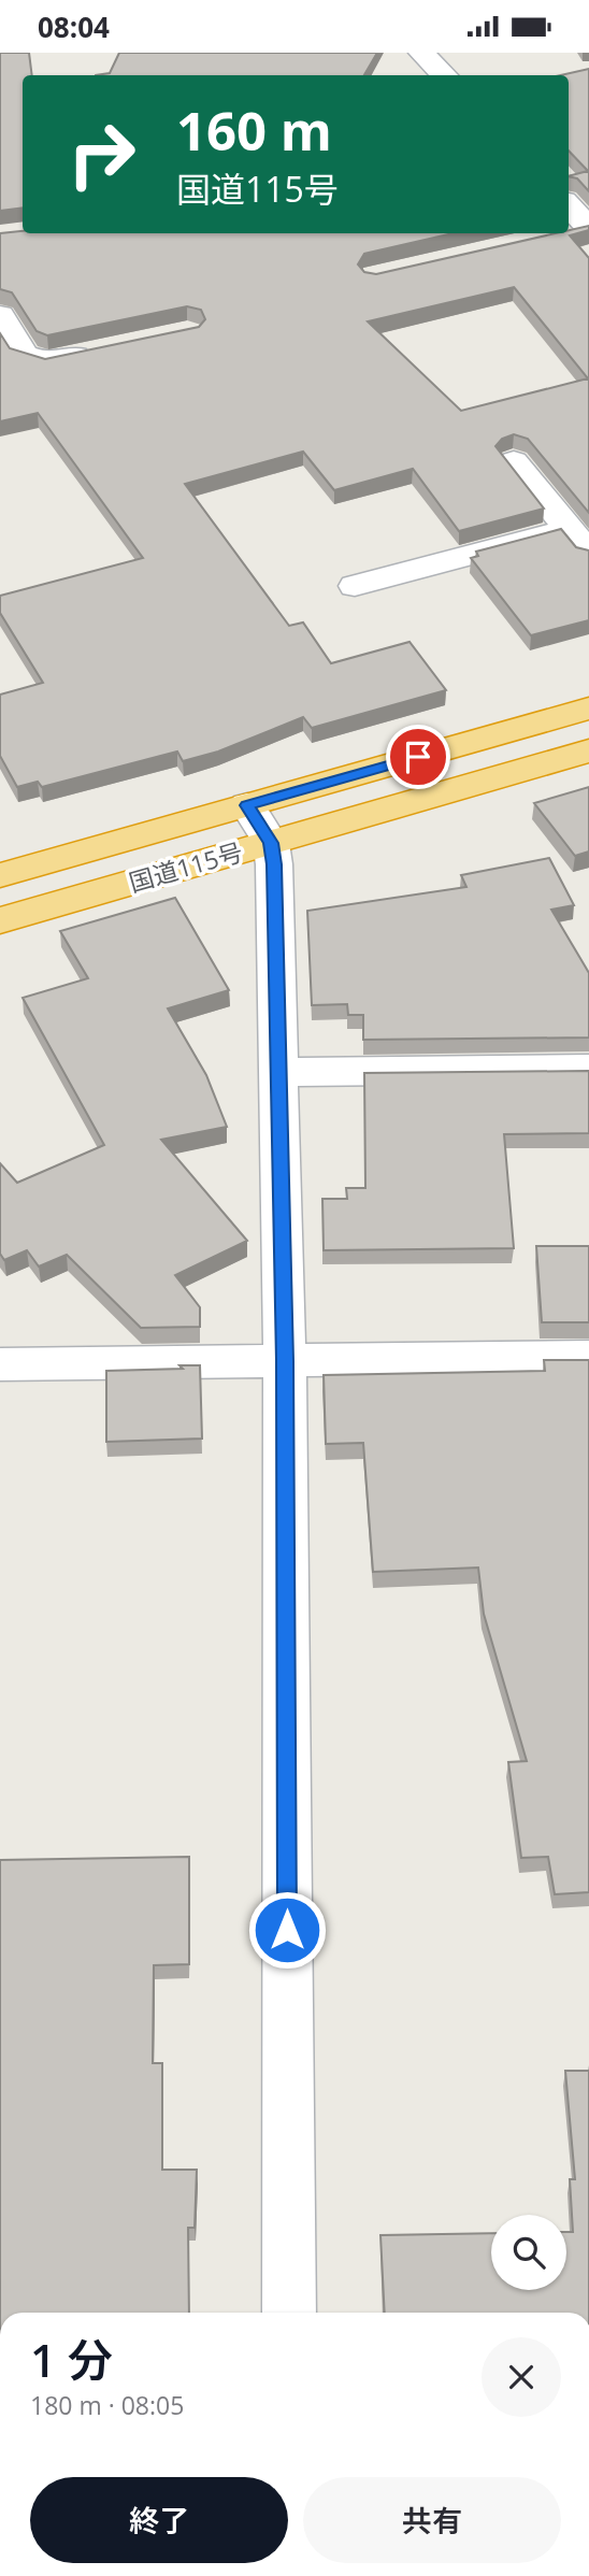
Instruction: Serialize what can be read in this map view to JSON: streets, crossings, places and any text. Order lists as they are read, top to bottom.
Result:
{
  "streets": {
    "highway": ["国道115号"]
  },
  "page": {
    "status": "08:04",
    "turn": ["160 m", "国道115号"],
    "heading": ["1 分", "180 m · 08:05"],
    "buttons": ["終了", "共有"]
  }
}
